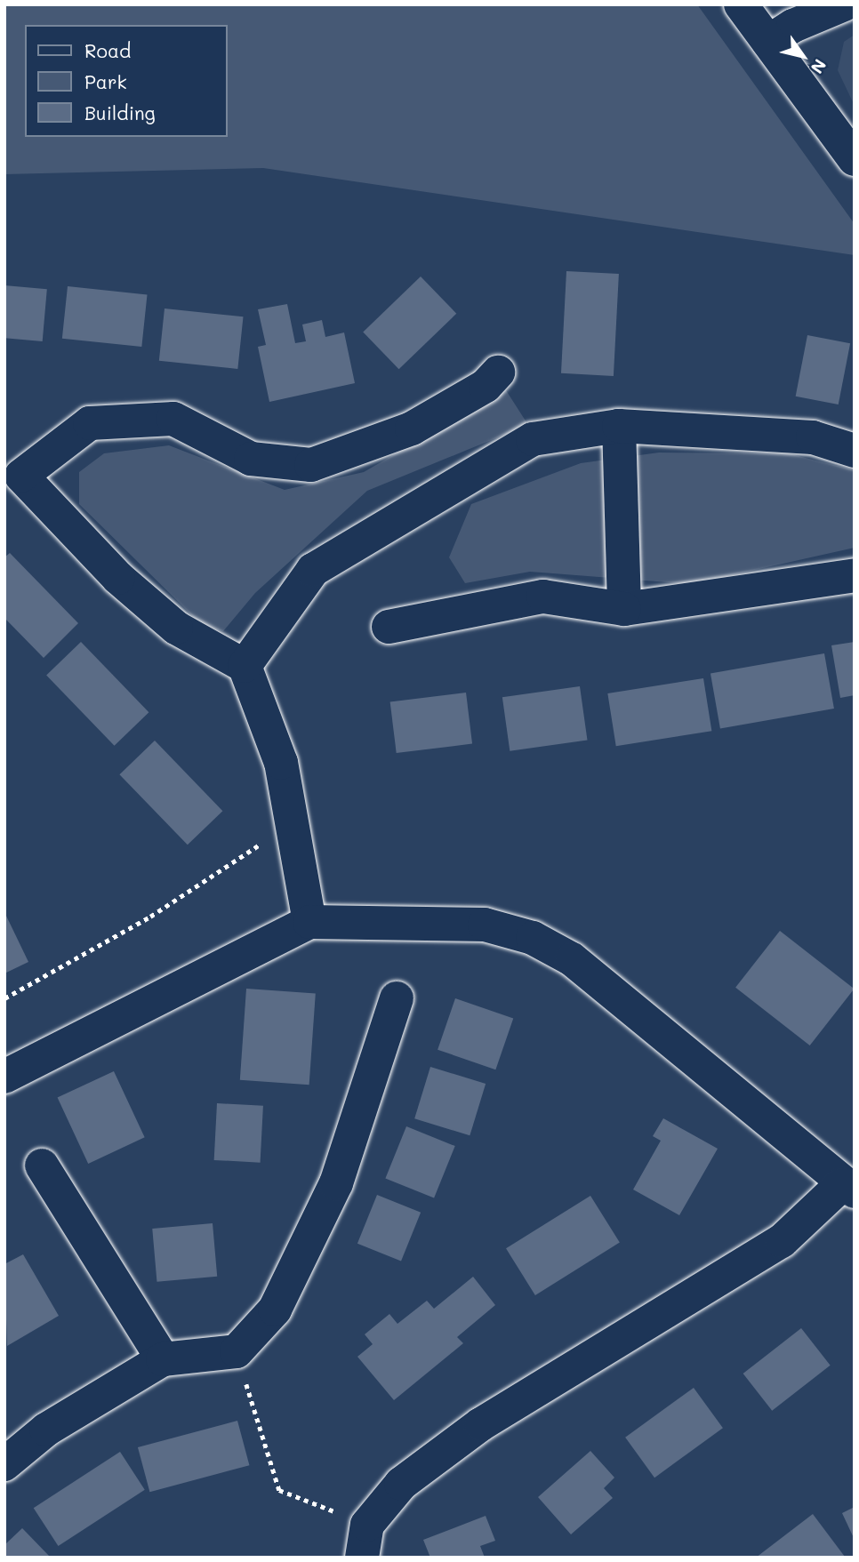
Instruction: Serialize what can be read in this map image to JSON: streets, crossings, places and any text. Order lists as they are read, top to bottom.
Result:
{
  "legend": ["Road", "Park", "Building"],
  "north": "bottom right"
}
